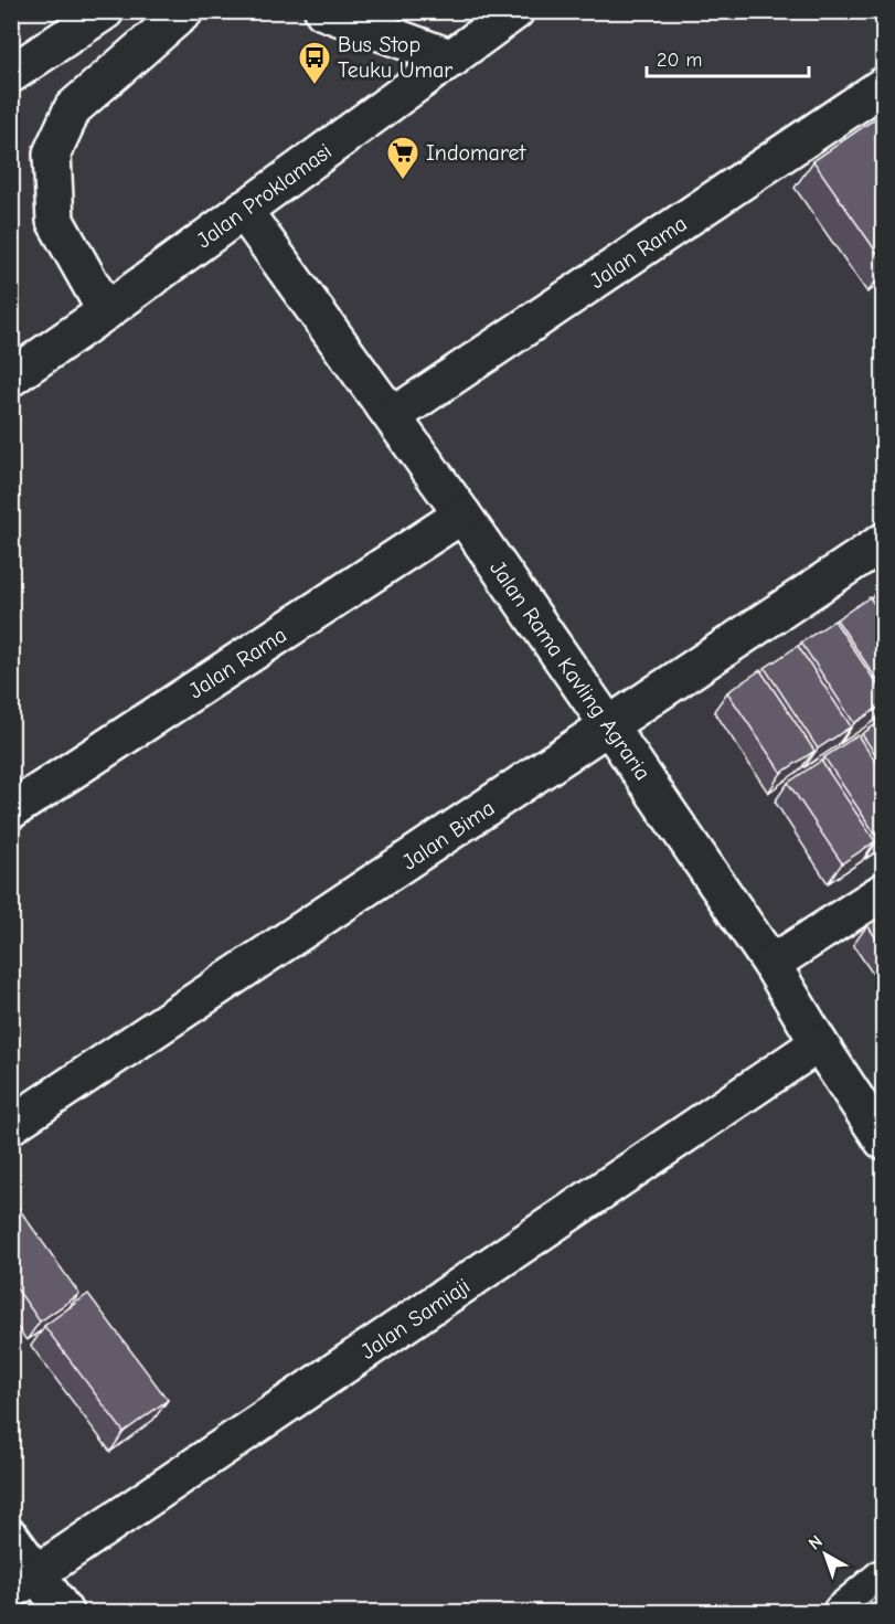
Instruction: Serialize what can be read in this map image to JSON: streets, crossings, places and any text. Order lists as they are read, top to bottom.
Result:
{
  "streets": {
    "street": [
      "Jalan Proklamasi",
      "Jalan Rama",
      "Jalan Rama Kavling Agraria",
      "Jalan Bima",
      "Jalan Samiaji"
    ]
  },
  "crossings": [
    ["Jalan Proklamasi", "Jalan Rama Kavling Agraria"],
    ["Jalan Rama", "Jalan Rama Kavling Agraria"],
    ["Jalan Rama Kavling Agraria", "Jalan Bima"],
    ["Jalan Rama Kavling Agraria", "Jalan Samiaji"]
  ],
  "places": {
    "bus stop": ["Bus Stop Teuku Umar"],
    "supermarket": ["Indomaret"]
  },
  "scale_bar": "20 m",
  "north": "top left"
}
